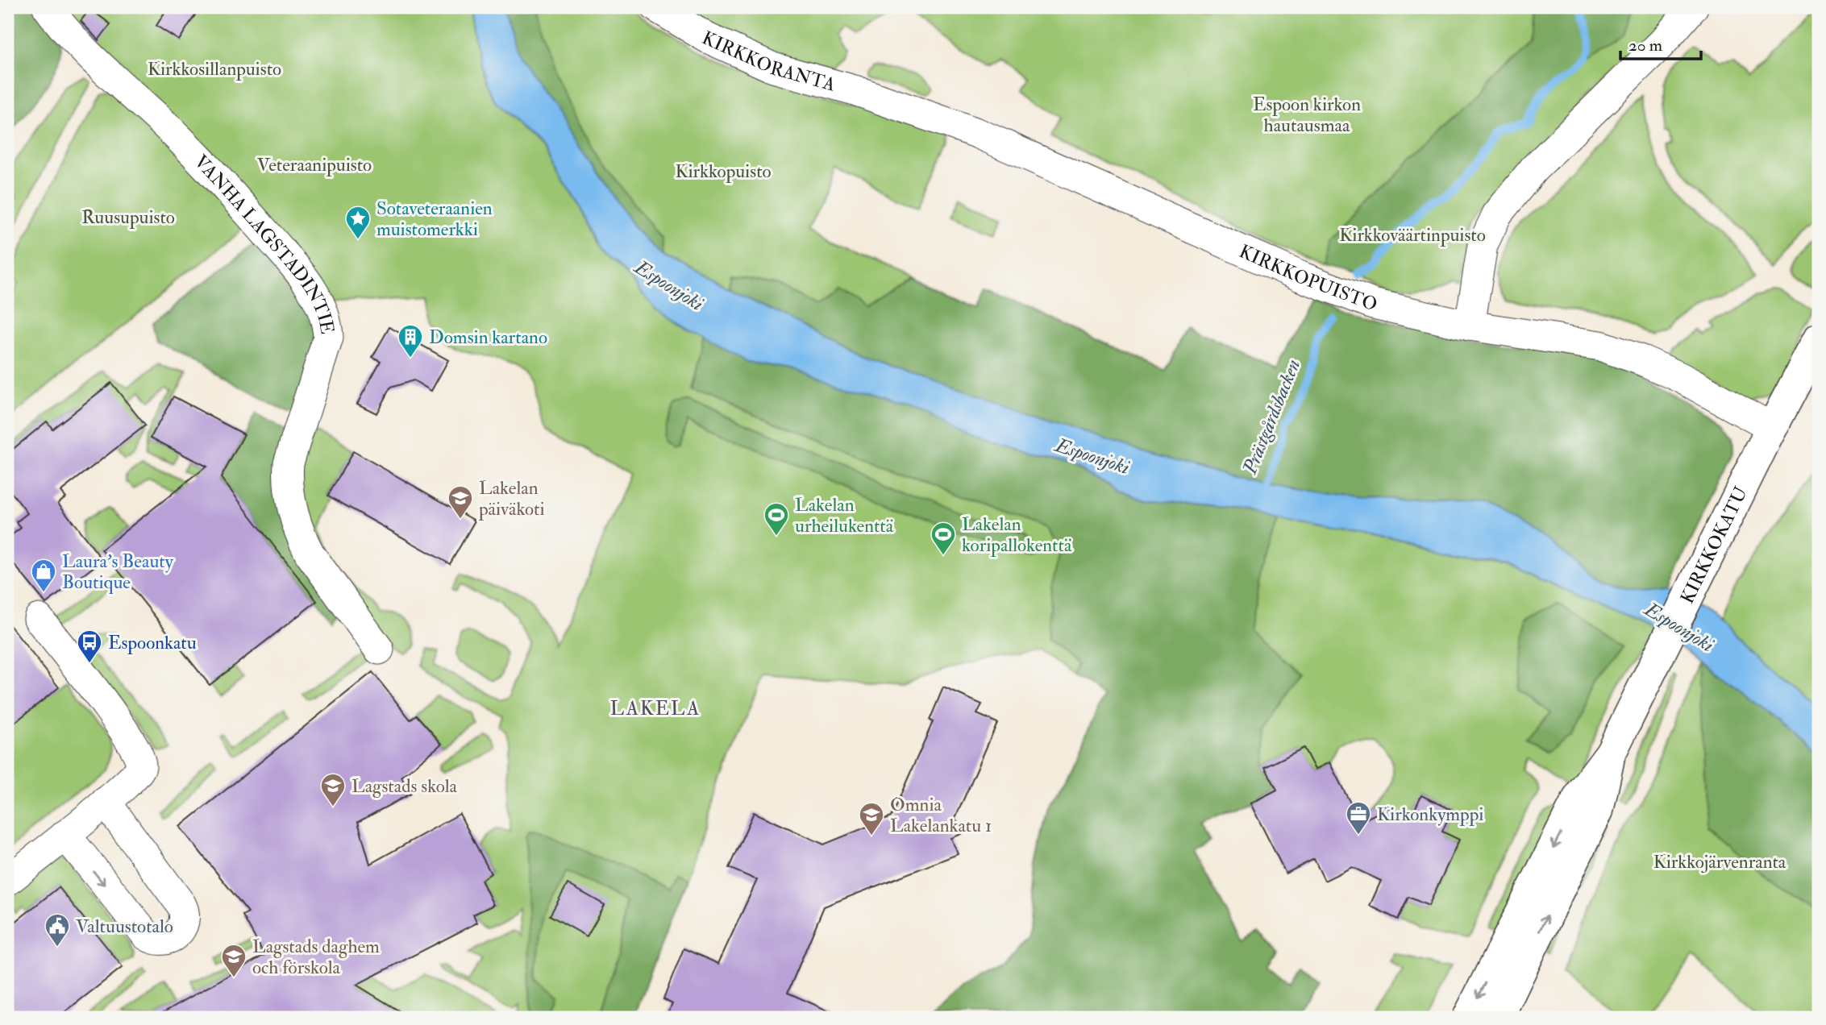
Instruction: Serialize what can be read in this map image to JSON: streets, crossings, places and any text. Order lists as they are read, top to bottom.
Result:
{
  "streets": {
    "main road": ["KIRKKOKATU"],
    "street": ["KIRKKORANTA", "VANHA LAGSTADINTIE", "KIRKKOPUISTO"]
  },
  "crossings": [
    ["KIRKKORANTA", "KIRKKOPUISTO"],
    ["KIRKKOPUISTO", "KIRKKOKATU"]
  ],
  "districts": ["LAKELA"],
  "water": ["Espoonjoki", "Prästgårdsbacken"],
  "parks": [
    "Kirkkosillanpuisto",
    "Espoon kirkon hautausmaa",
    "Veteraanipuisto",
    "Kirkkopuisto",
    "Ruusupuisto",
    "Kirkkoväärtinpuisto",
    "Kirkkojärvenranta"
  ],
  "places": {
    "place": ["Sotaveteraanien muistomerkki"],
    "building": ["Domsin kartano"],
    "school or university": [
      "Lakelan päiväkoti",
      "Lagstads skola",
      "Omnia Lakelankatu 1",
      "Lagstads daghem och förskola"
    ],
    "sports": ["Lakelan urheilukenttä", "Lakelan koripallokenttä"],
    "shop": ["Laura's Beauty Boutique"],
    "bus stop": ["Espoonkatu"],
    "office": ["Kirkonkymppi"],
    "public building": ["Valtuustotalo"]
  },
  "scale_bar": "20 m"
}
